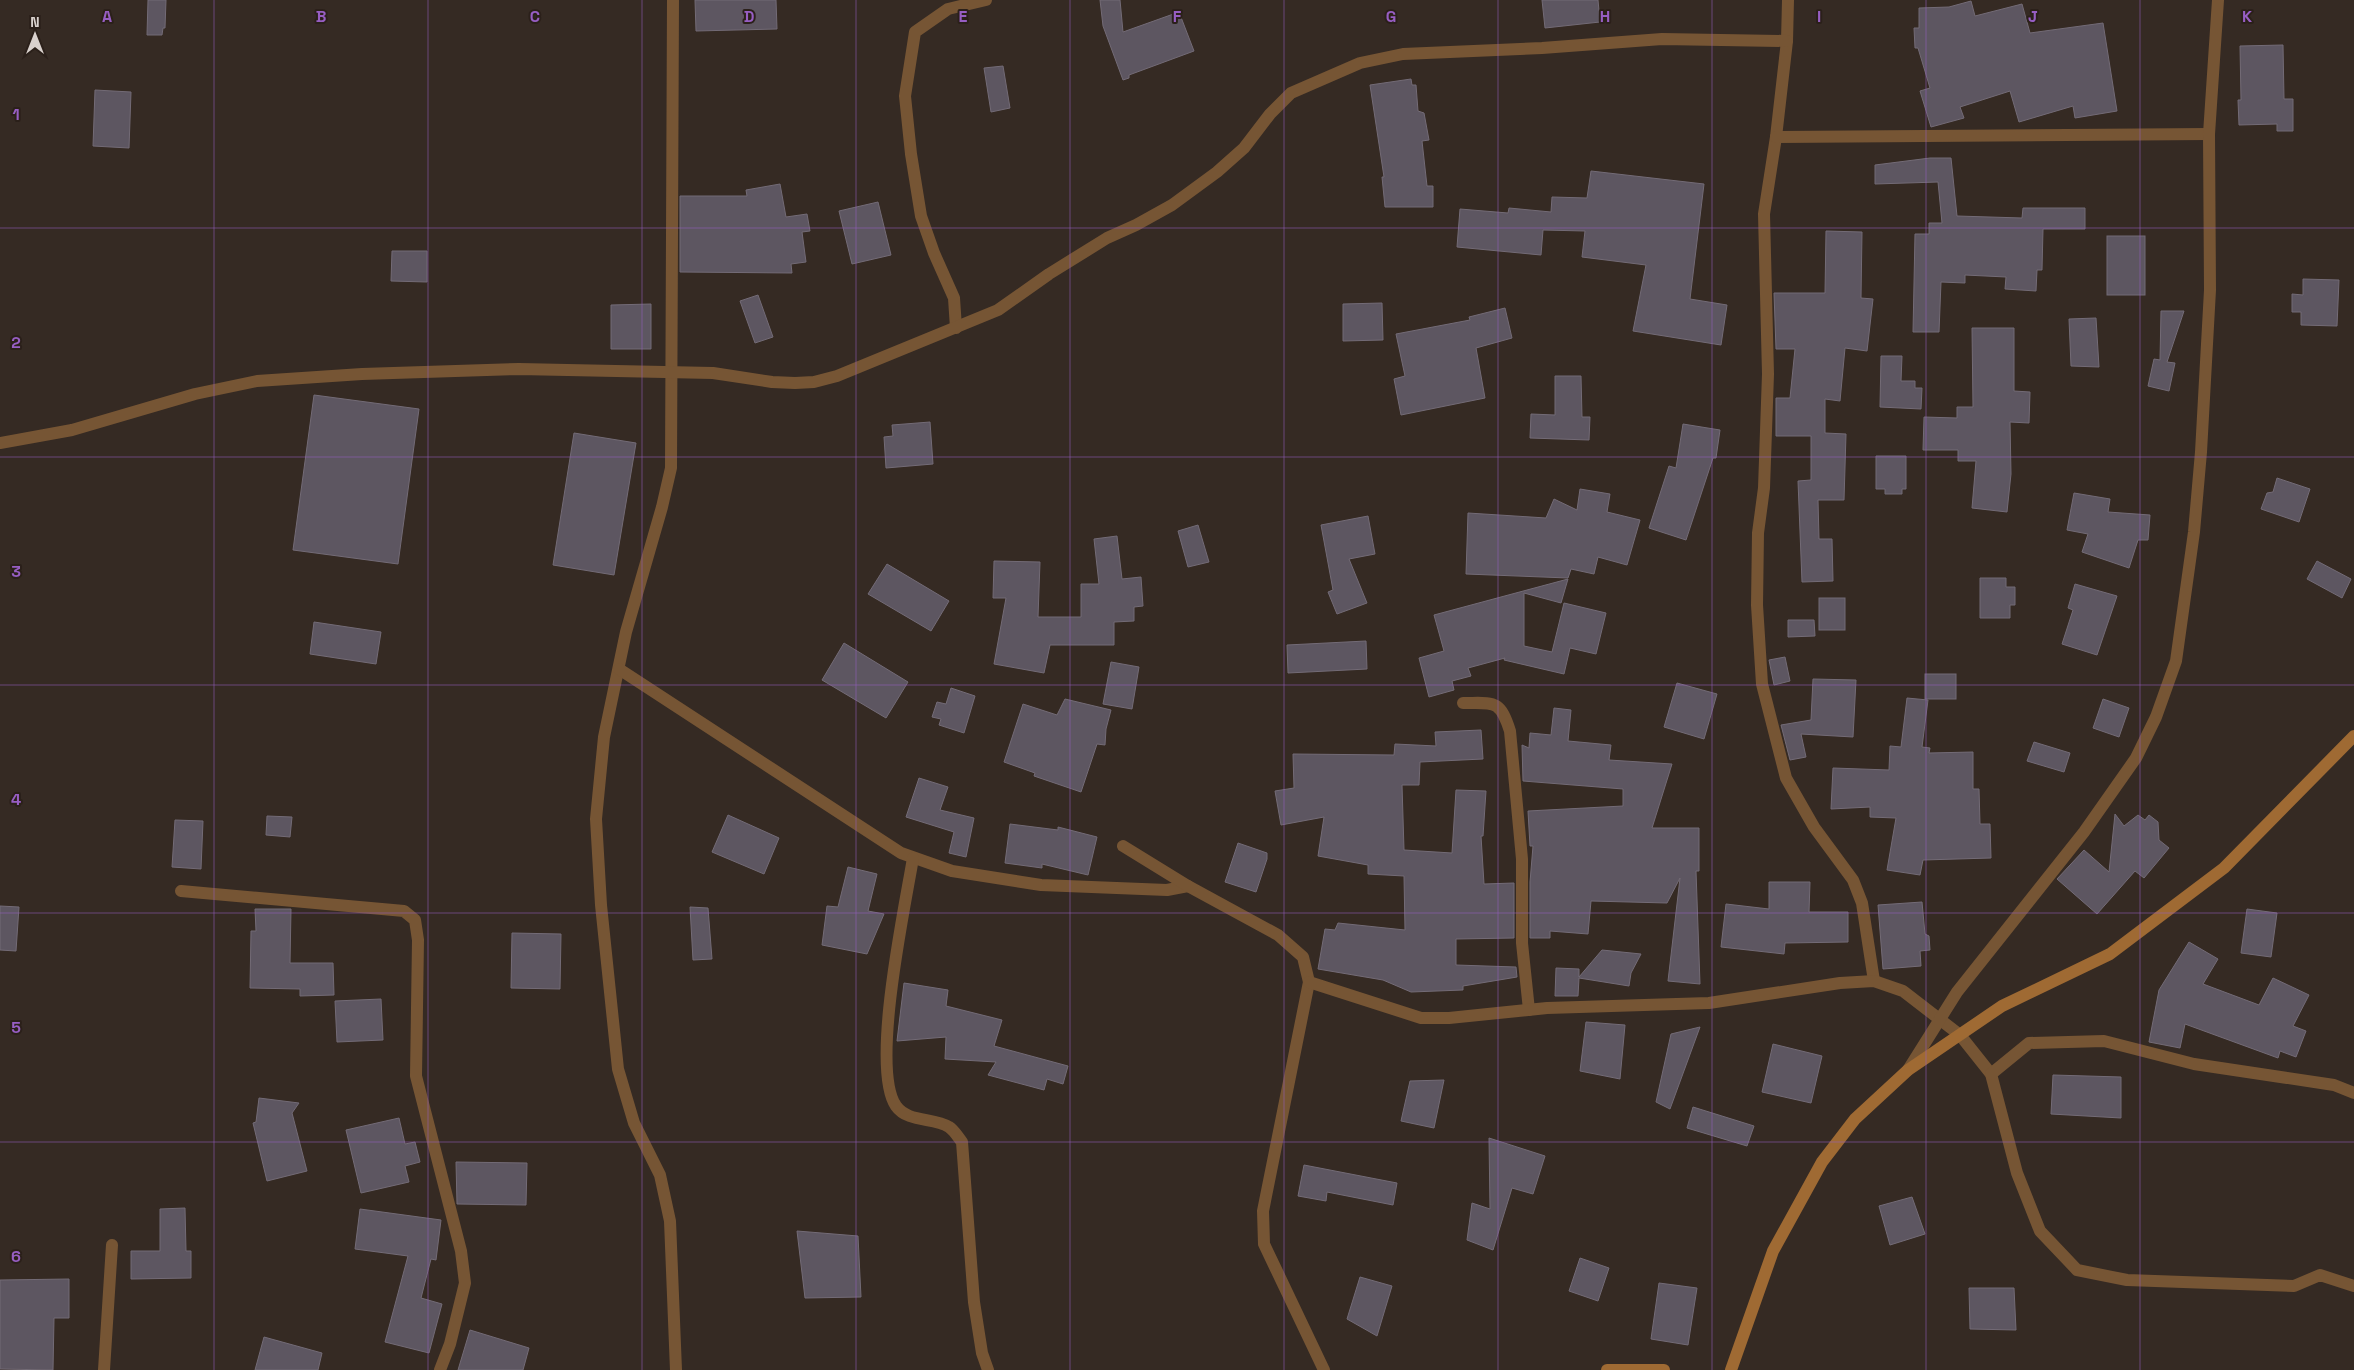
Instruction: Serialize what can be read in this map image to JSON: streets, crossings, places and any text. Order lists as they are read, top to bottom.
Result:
{
  "north": "top",
  "grid": {
    "columns": [
      "A",
      "B",
      "C",
      "D",
      "E",
      "F",
      "G",
      "H",
      "I",
      "J",
      "K"
    ],
    "rows": [
      "1",
      "2",
      "3",
      "4",
      "5",
      "6"
    ]
  }
}
